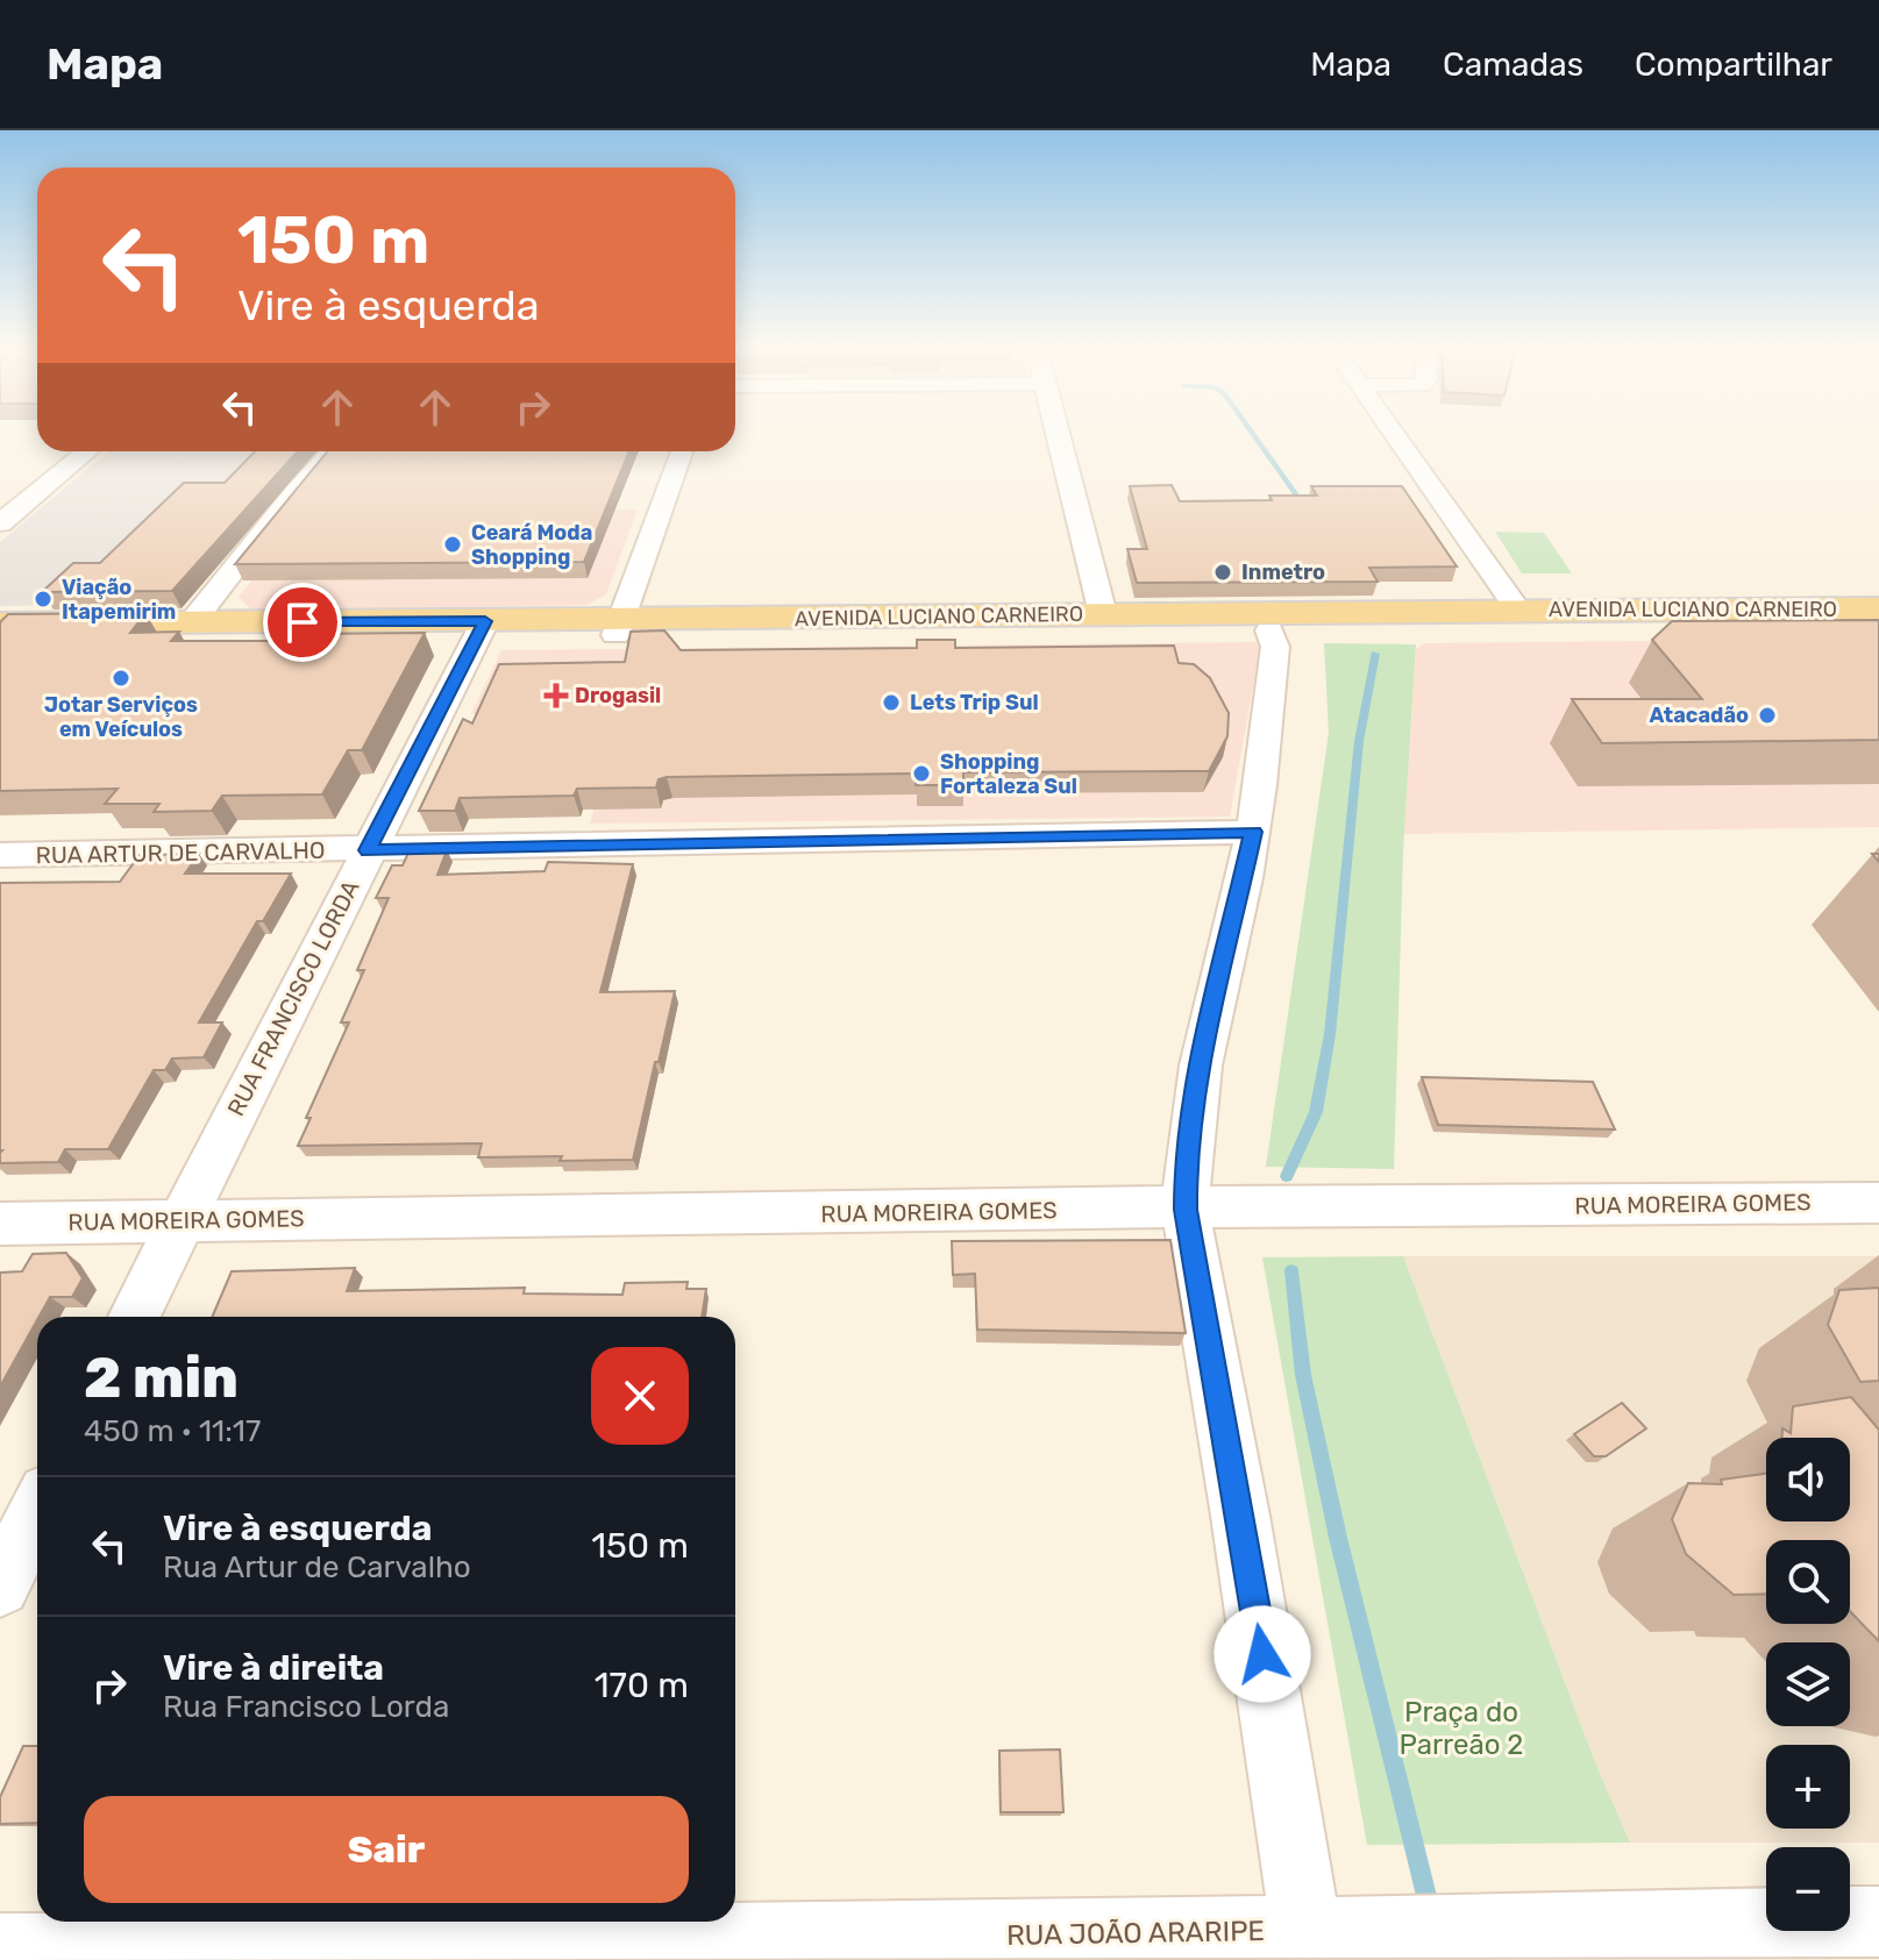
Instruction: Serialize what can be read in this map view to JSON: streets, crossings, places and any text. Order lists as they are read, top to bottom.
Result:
{
  "streets": {
    "main road": ["AVENIDA LUCIANO CARNEIRO"],
    "street": [
      "RUA ARTUR DE CARVALHO",
      "RUA FRANCISCO LORDA",
      "RUA MOREIRA GOMES",
      "RUA JOÃO ARARIPE"
    ]
  },
  "crossings": [
    ["AVENIDA LUCIANO CARNEIRO", "RUA FRANCISCO LORDA"],
    ["RUA ARTUR DE CARVALHO", "RUA FRANCISCO LORDA"],
    ["RUA FRANCISCO LORDA", "RUA MOREIRA GOMES"]
  ],
  "parks": ["Praça do Parreão 2"],
  "places": {
    "other": [
      "Ceará Moda Shopping",
      "Inmetro",
      "Viação Itapemirim",
      "Jotar Serviços em Veículos",
      "Lets Trip Sul",
      "Atacadão",
      "Shopping Fortaleza Sul"
    ],
    "health": ["Drogasil"]
  },
  "page": {
    "header": "Mapa",
    "nav": ["Mapa", "Camadas", "Compartilhar"],
    "turn": ["150 m", "Vire à esquerda"],
    "heading": ["2 min", "450 m · 11:17"],
    "map_buttons": ["+", "−"],
    "list": [
      {
        "name": "Vire à esquerda",
        "note": "Rua Artur de Carvalho",
        "value": "150 m"
      },
      {
        "name": "Vire à direita",
        "note": "Rua Francisco Lorda",
        "value": "170 m"
      }
    ],
    "buttons": "Sair"
  }
}
